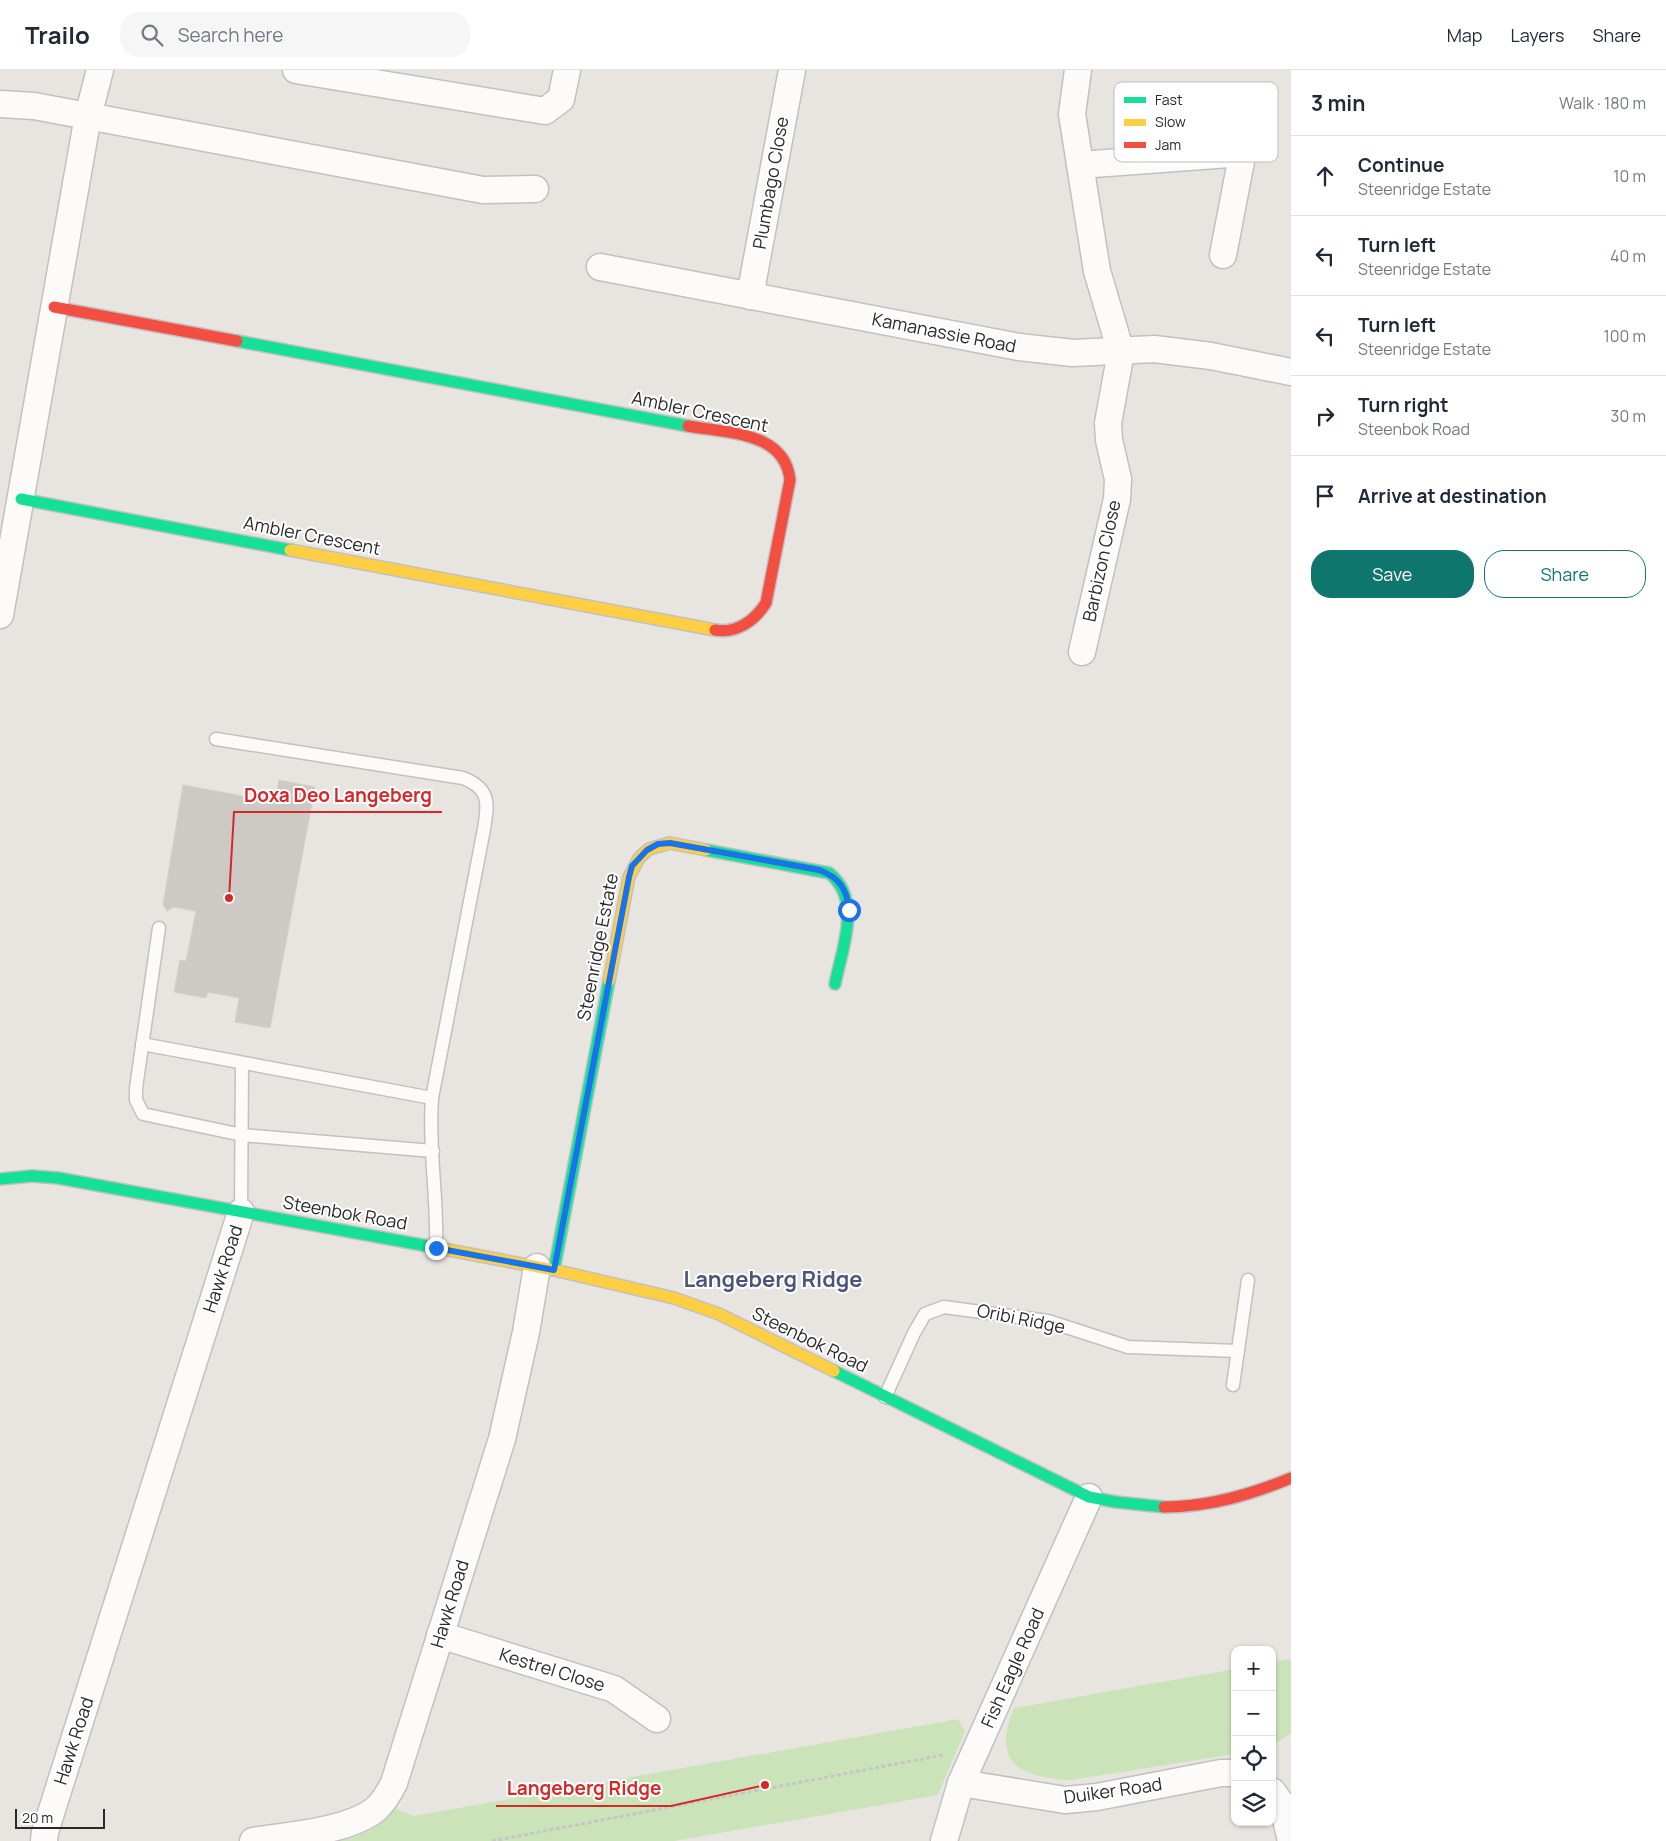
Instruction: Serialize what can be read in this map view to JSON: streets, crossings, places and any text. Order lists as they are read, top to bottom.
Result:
{
  "streets": {
    "street": [
      "Plumbago Close",
      "Kamanassie Road",
      "Ambler Crescent",
      "Barbizon Close",
      "Steenridge Estate",
      "Steenbok Road",
      "Hawk Road",
      "Fish Eagle Road",
      "Kestrel Close",
      "Duiker Road"
    ],
    "lane": ["Oribi Ridge"]
  },
  "crossings": [
    ["Plumbago Close", "Kamanassie Road"],
    ["Kamanassie Road", "Barbizon Close"],
    ["Steenridge Estate", "Steenbok Road"],
    ["Steenridge Estate", "Hawk Road"],
    ["Steenbok Road", "Hawk Road"],
    ["Steenbok Road", "Oribi Ridge"],
    ["Steenbok Road", "Fish Eagle Road"],
    ["Hawk Road", "Kestrel Close"],
    ["Fish Eagle Road", "Duiker Road"]
  ],
  "districts": ["Langeberg Ridge"],
  "places": ["Doxa Deo Langeberg", "Langeberg Ridge"],
  "legend": ["Fast", "Slow", "Jam"],
  "scale_bar": "20 m",
  "page": {
    "header": "Trailo",
    "search": "Search here",
    "nav": ["Map", "Layers", "Share"],
    "heading": ["3 min", "Walk · 180 m"],
    "list": [
      ["Continue", "Steenridge Estate", "10 m"],
      ["Turn left", "Steenridge Estate", "40 m"],
      ["Turn left", "Steenridge Estate", "100 m"],
      ["Turn right", "Steenbok Road", "30 m"],
      "Arrive at destination"
    ],
    "buttons": ["Save", "Share"],
    "map_buttons": ["+", "−"],
    "scale": "20 m"
  }
}
